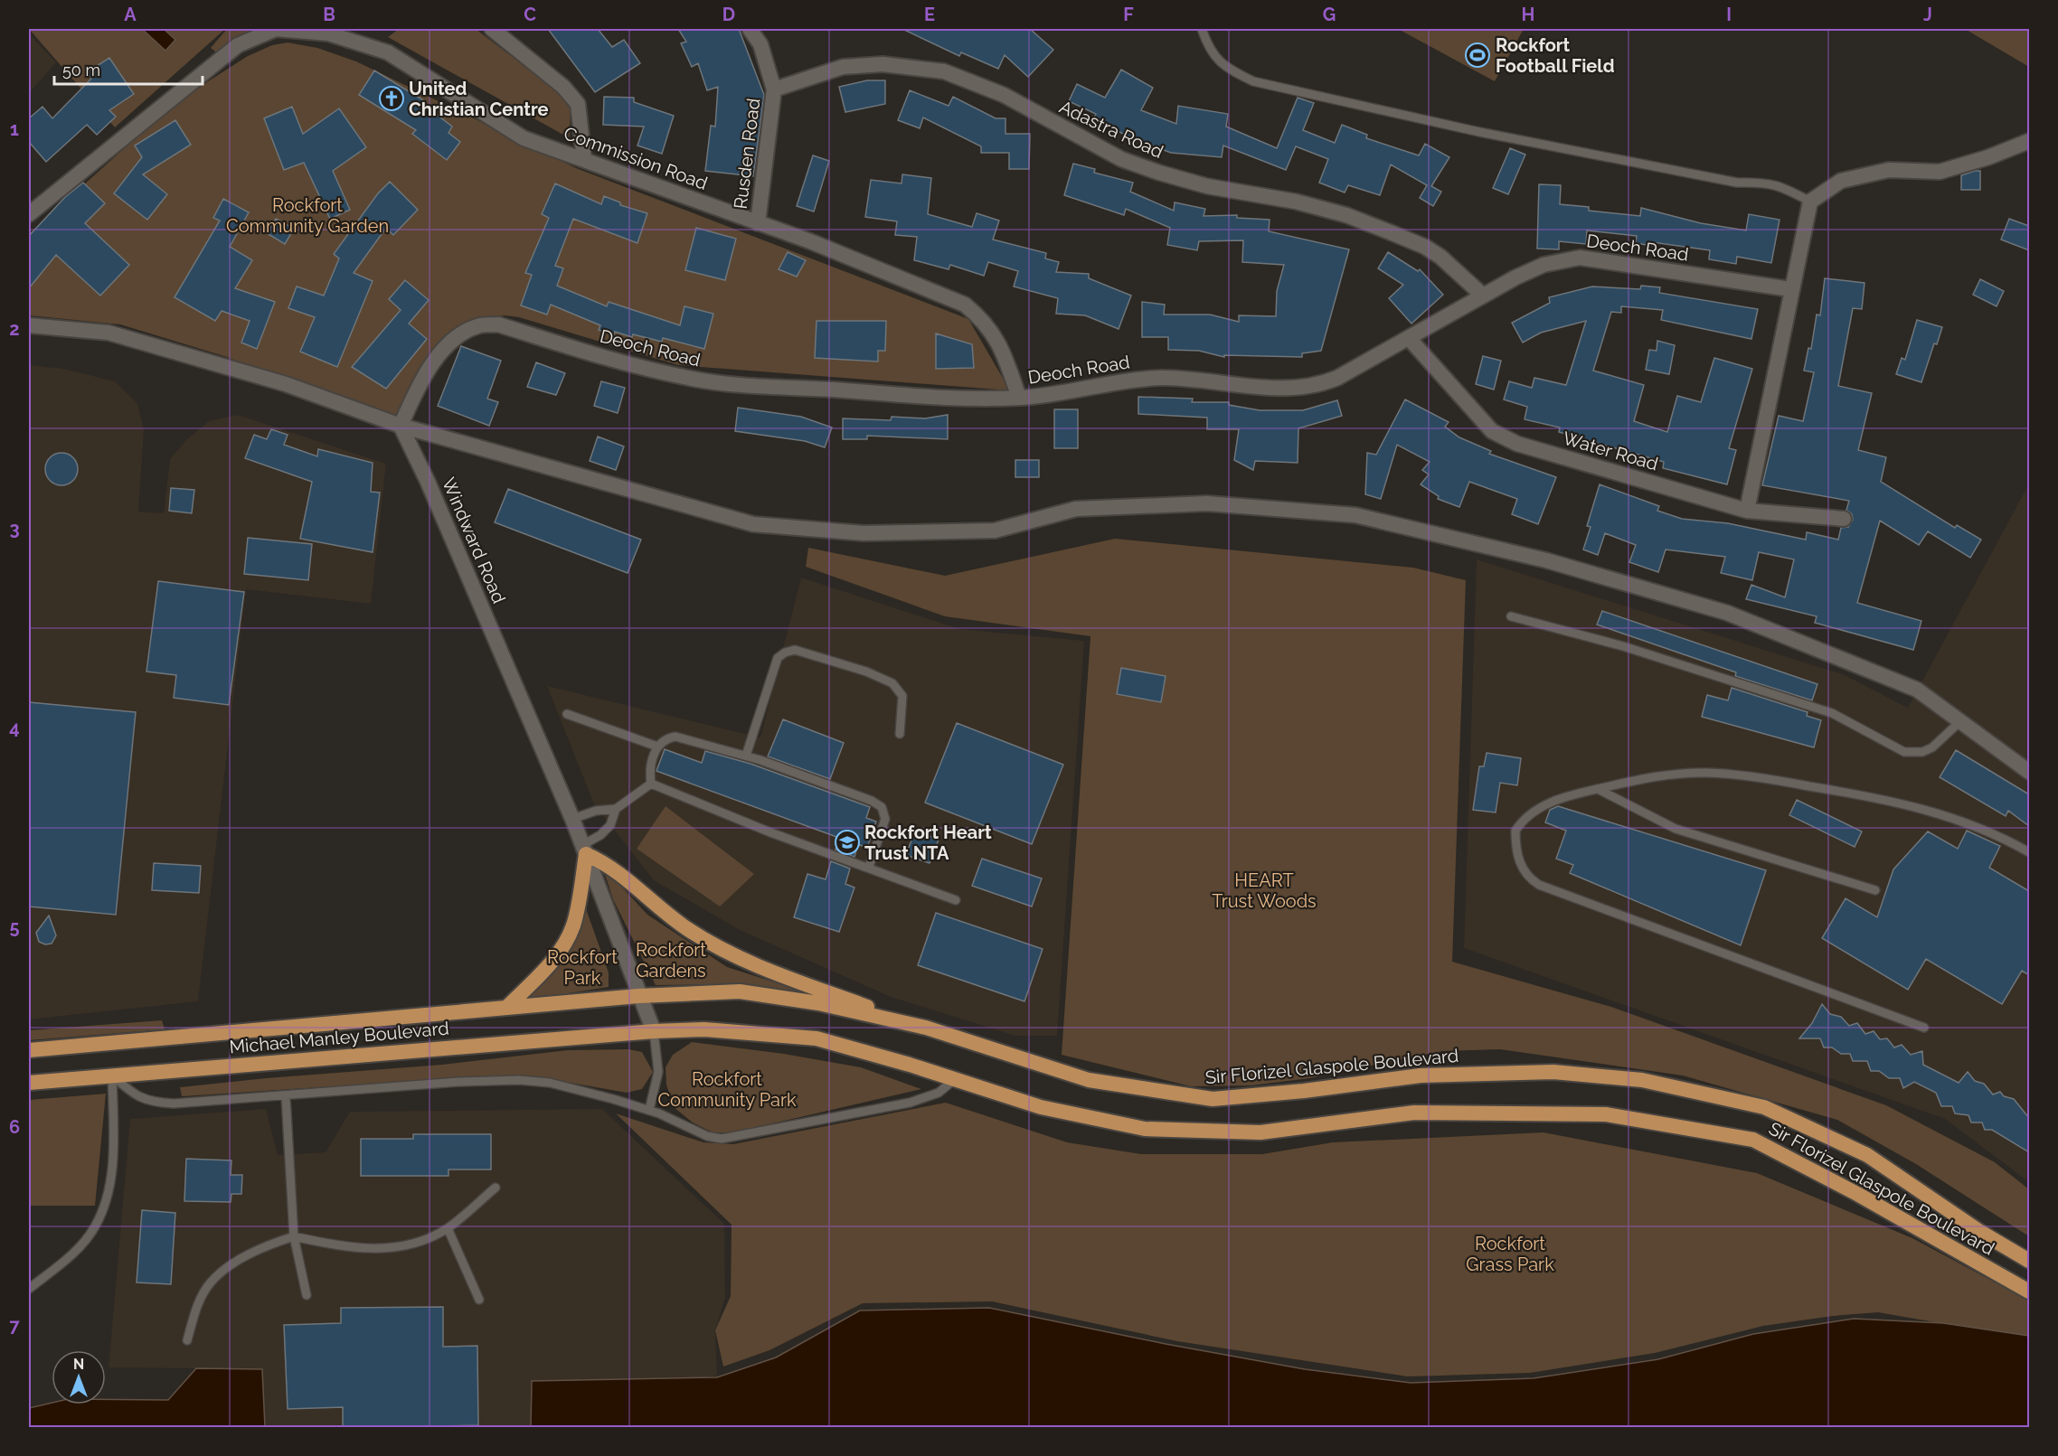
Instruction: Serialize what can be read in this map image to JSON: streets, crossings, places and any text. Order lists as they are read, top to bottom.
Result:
{
  "streets": {
    "highway": ["Michael Manley Boulevard", "Sir Florizel Glaspole Boulevard"],
    "street": [
      "Adastra Road",
      "Rusden Road",
      "Commission Road",
      "Deoch Road",
      "Water Road",
      "Windward Road"
    ]
  },
  "crossings": [
    ["Adastra Road", "Rusden Road"],
    ["Adastra Road", "Deoch Road"],
    ["Rusden Road", "Commission Road"],
    ["Commission Road", "Deoch Road"],
    ["Deoch Road", "Water Road"],
    ["Deoch Road", "Windward Road"],
    ["Windward Road", "Michael Manley Boulevard"],
    ["Windward Road", "Sir Florizel Glaspole Boulevard"],
    ["Michael Manley Boulevard", "Sir Florizel Glaspole Boulevard"]
  ],
  "parks": [
    "Rockfort Community Garden",
    "HEART Trust Woods",
    "Rockfort Gardens",
    "Rockfort Park",
    "Rockfort Community Park",
    "Rockfort Grass Park"
  ],
  "places": {
    "sports": ["Rockfort Football Field"],
    "church": ["United Christian Centre"],
    "school or university": ["Rockfort Heart Trust NTA"]
  },
  "scale_bar": "50 m",
  "north": "top",
  "grid": {
    "columns": [
      "A",
      "B",
      "C",
      "D",
      "E",
      "F",
      "G",
      "H",
      "I",
      "J"
    ],
    "rows": [
      "1",
      "2",
      "3",
      "4",
      "5",
      "6",
      "7"
    ]
  }
}
